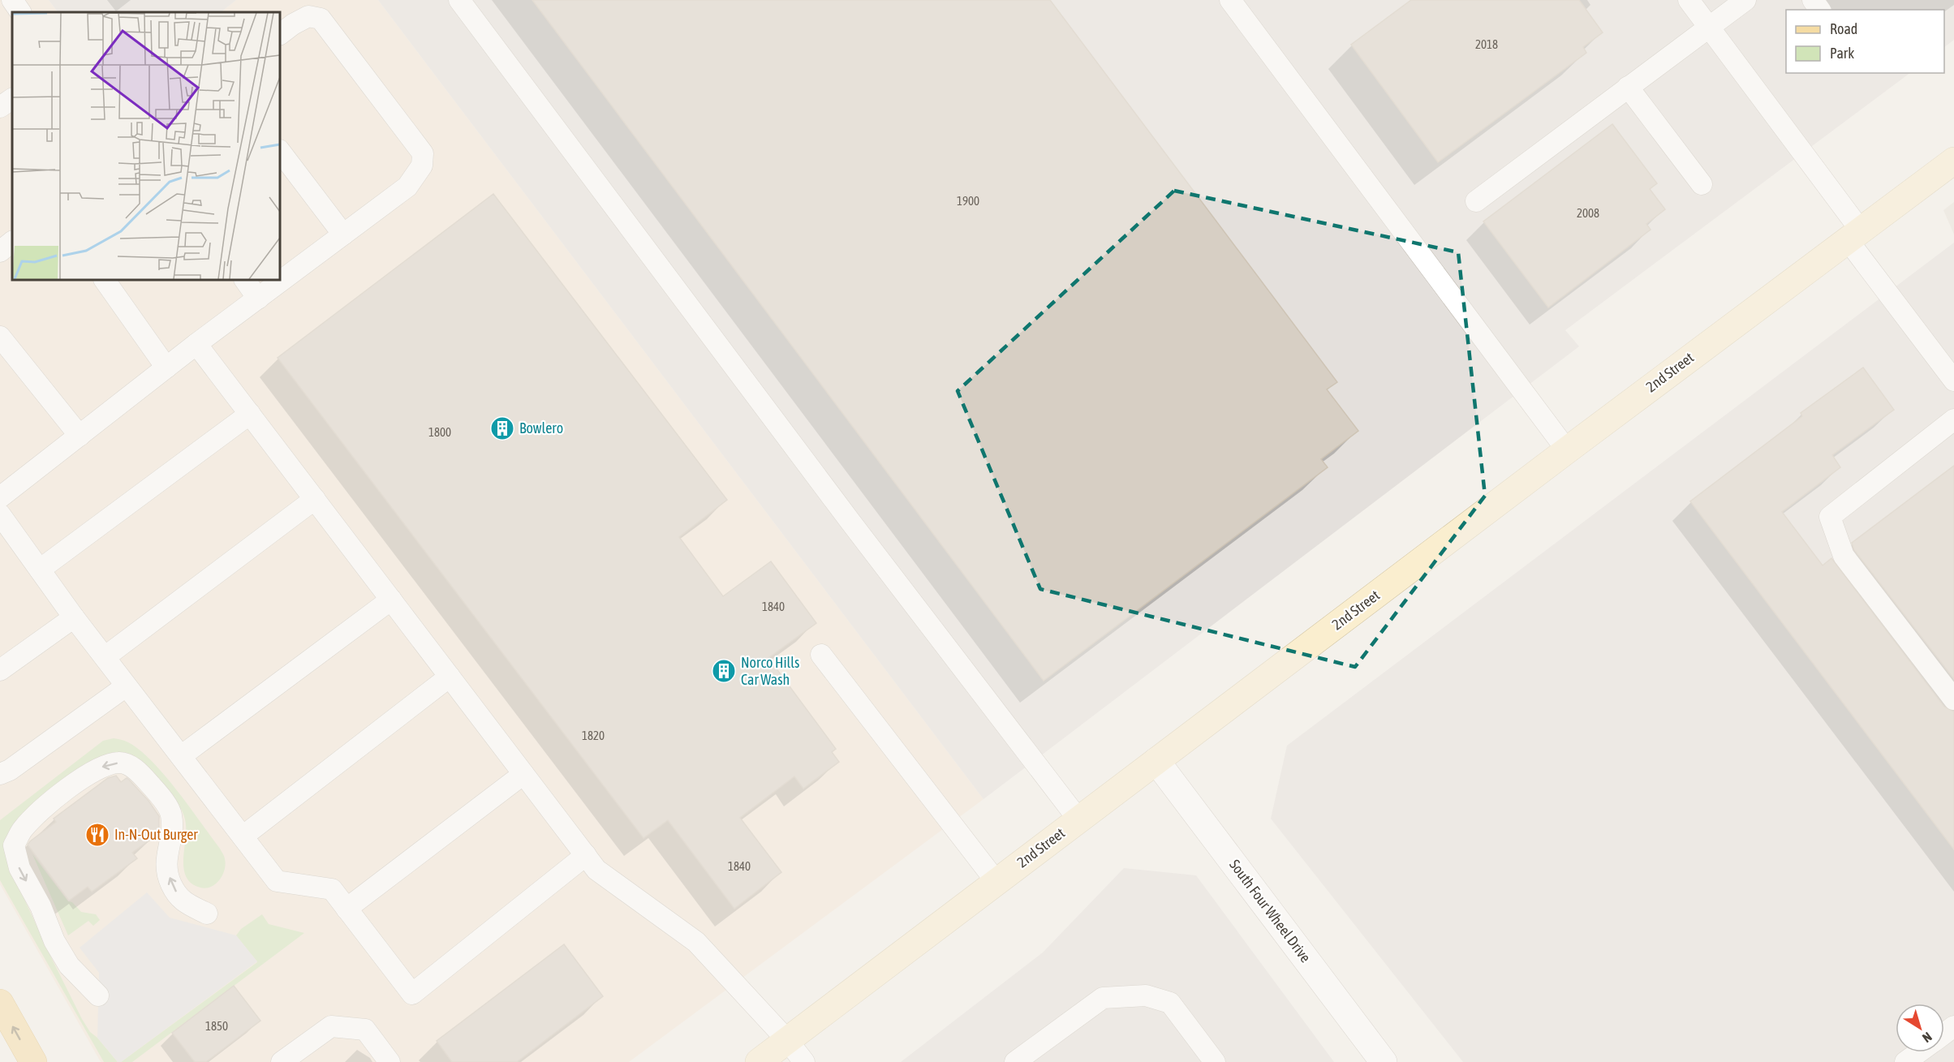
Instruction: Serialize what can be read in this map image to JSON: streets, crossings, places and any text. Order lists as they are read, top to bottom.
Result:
{
  "streets": {
    "main road": ["2nd Street"],
    "street": ["South Four Wheel Drive"]
  },
  "crossings": [
    ["2nd Street", "South Four Wheel Drive"]
  ],
  "places": {
    "building": ["Bowlero", "Norco Hills Car Wash"],
    "restaurant": ["In-N-Out Burger"]
  },
  "house_numbers": [
    "2018",
    "1900",
    "2008",
    "1800",
    "1840",
    "1820",
    "1840",
    "1850"
  ],
  "legend": ["Road", "Park"],
  "north": "bottom right"
}
